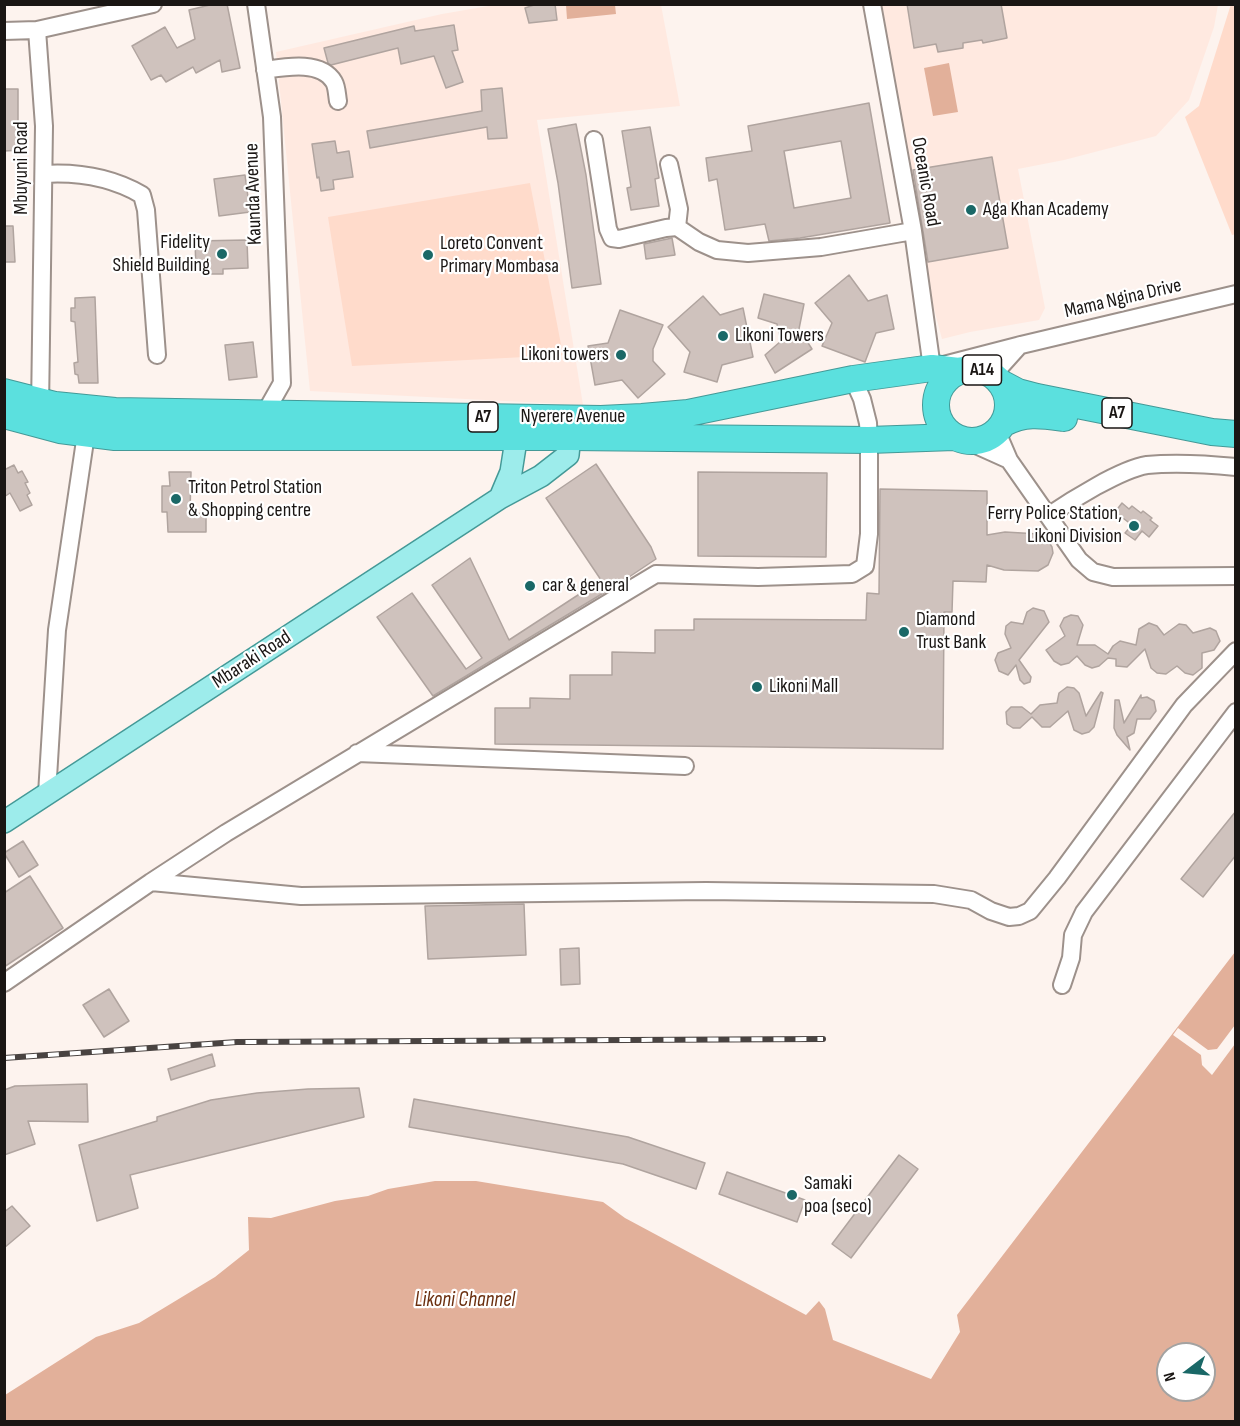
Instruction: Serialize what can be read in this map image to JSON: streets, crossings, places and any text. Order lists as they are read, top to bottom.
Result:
{
  "streets": {
    "highway": ["A14", "A7", "Nyerere Avenue"],
    "main road": ["Mbaraki Road"],
    "street": [
      "Mbuyuni Road",
      "Oceanic Road",
      "Kaunda Avenue",
      "Mama Ngina Drive"
    ]
  },
  "crossings": [
    ["Mbuyuni Road", "Nyerere Avenue"],
    ["Oceanic Road", "Mama Ngina Drive"],
    ["Oceanic Road", "Nyerere Avenue"],
    ["Kaunda Avenue", "Nyerere Avenue"],
    ["Mama Ngina Drive", "Nyerere Avenue"],
    ["A14", "A7"],
    ["A14", "Nyerere Avenue"],
    ["A7", "Nyerere Avenue"],
    ["Nyerere Avenue", "Mbaraki Road"]
  ],
  "water": ["Likoni Channel"],
  "places": [
    "Aga Khan Academy",
    "Fidelity Shield Building",
    "Loreto Convent Primary Mombasa",
    "Likoni Towers",
    "Likoni towers",
    "Triton Petrol Station & Shopping centre",
    "Ferry Police Station, Likoni Division",
    "car & general",
    "Diamond Trust Bank",
    "Likoni Mall",
    "Samaki poa (seco)"
  ],
  "north": "left"
}
